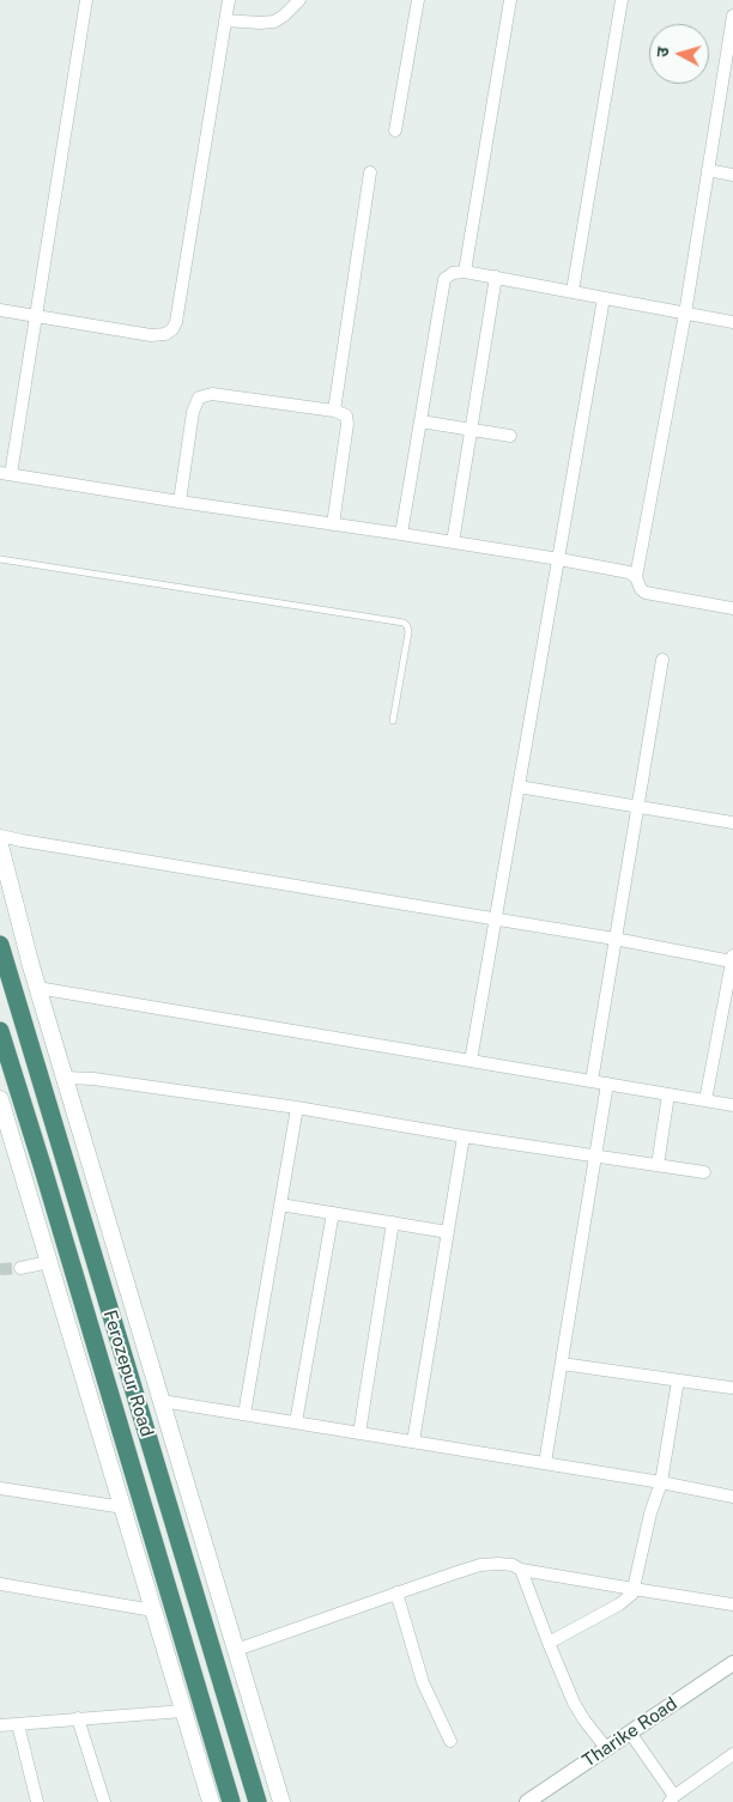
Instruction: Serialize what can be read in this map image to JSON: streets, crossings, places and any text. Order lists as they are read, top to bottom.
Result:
{
  "streets": {
    "highway": ["Ferozepur Road"],
    "street": ["Tharike Road"]
  },
  "north": "left"
}
